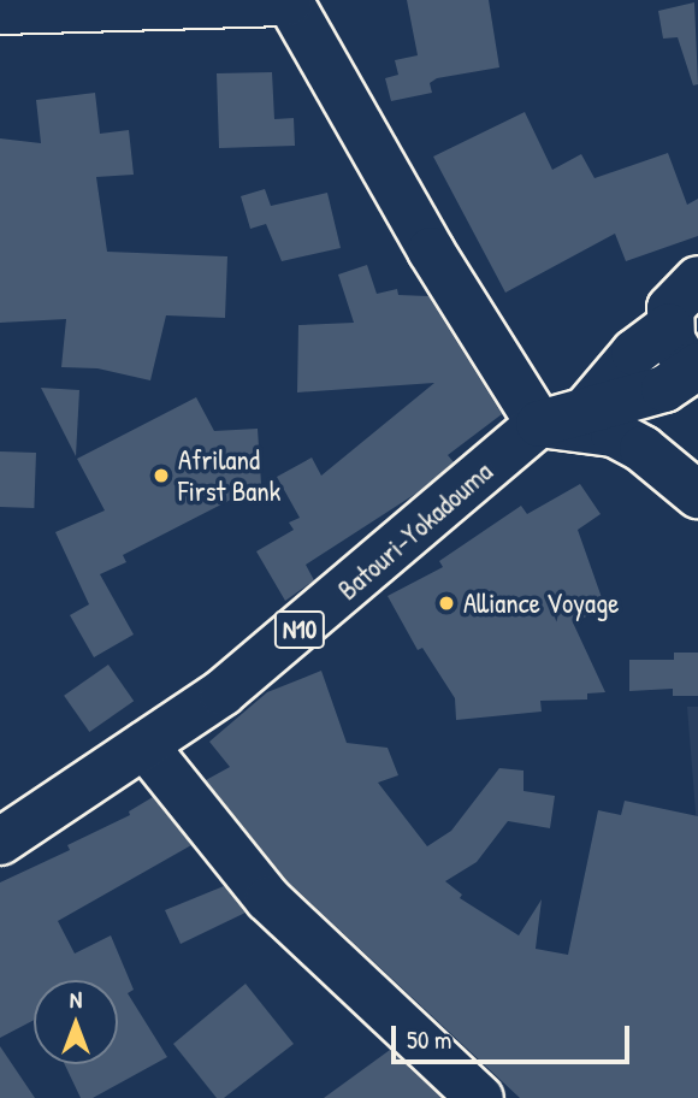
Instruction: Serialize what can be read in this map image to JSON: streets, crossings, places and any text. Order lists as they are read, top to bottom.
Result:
{
  "streets": {
    "main road": ["Batouri-Yokadouma", "N10"]
  },
  "places": ["Afriland First Bank", "Alliance Voyage"],
  "scale_bar": "50 m",
  "north": "top"
}
